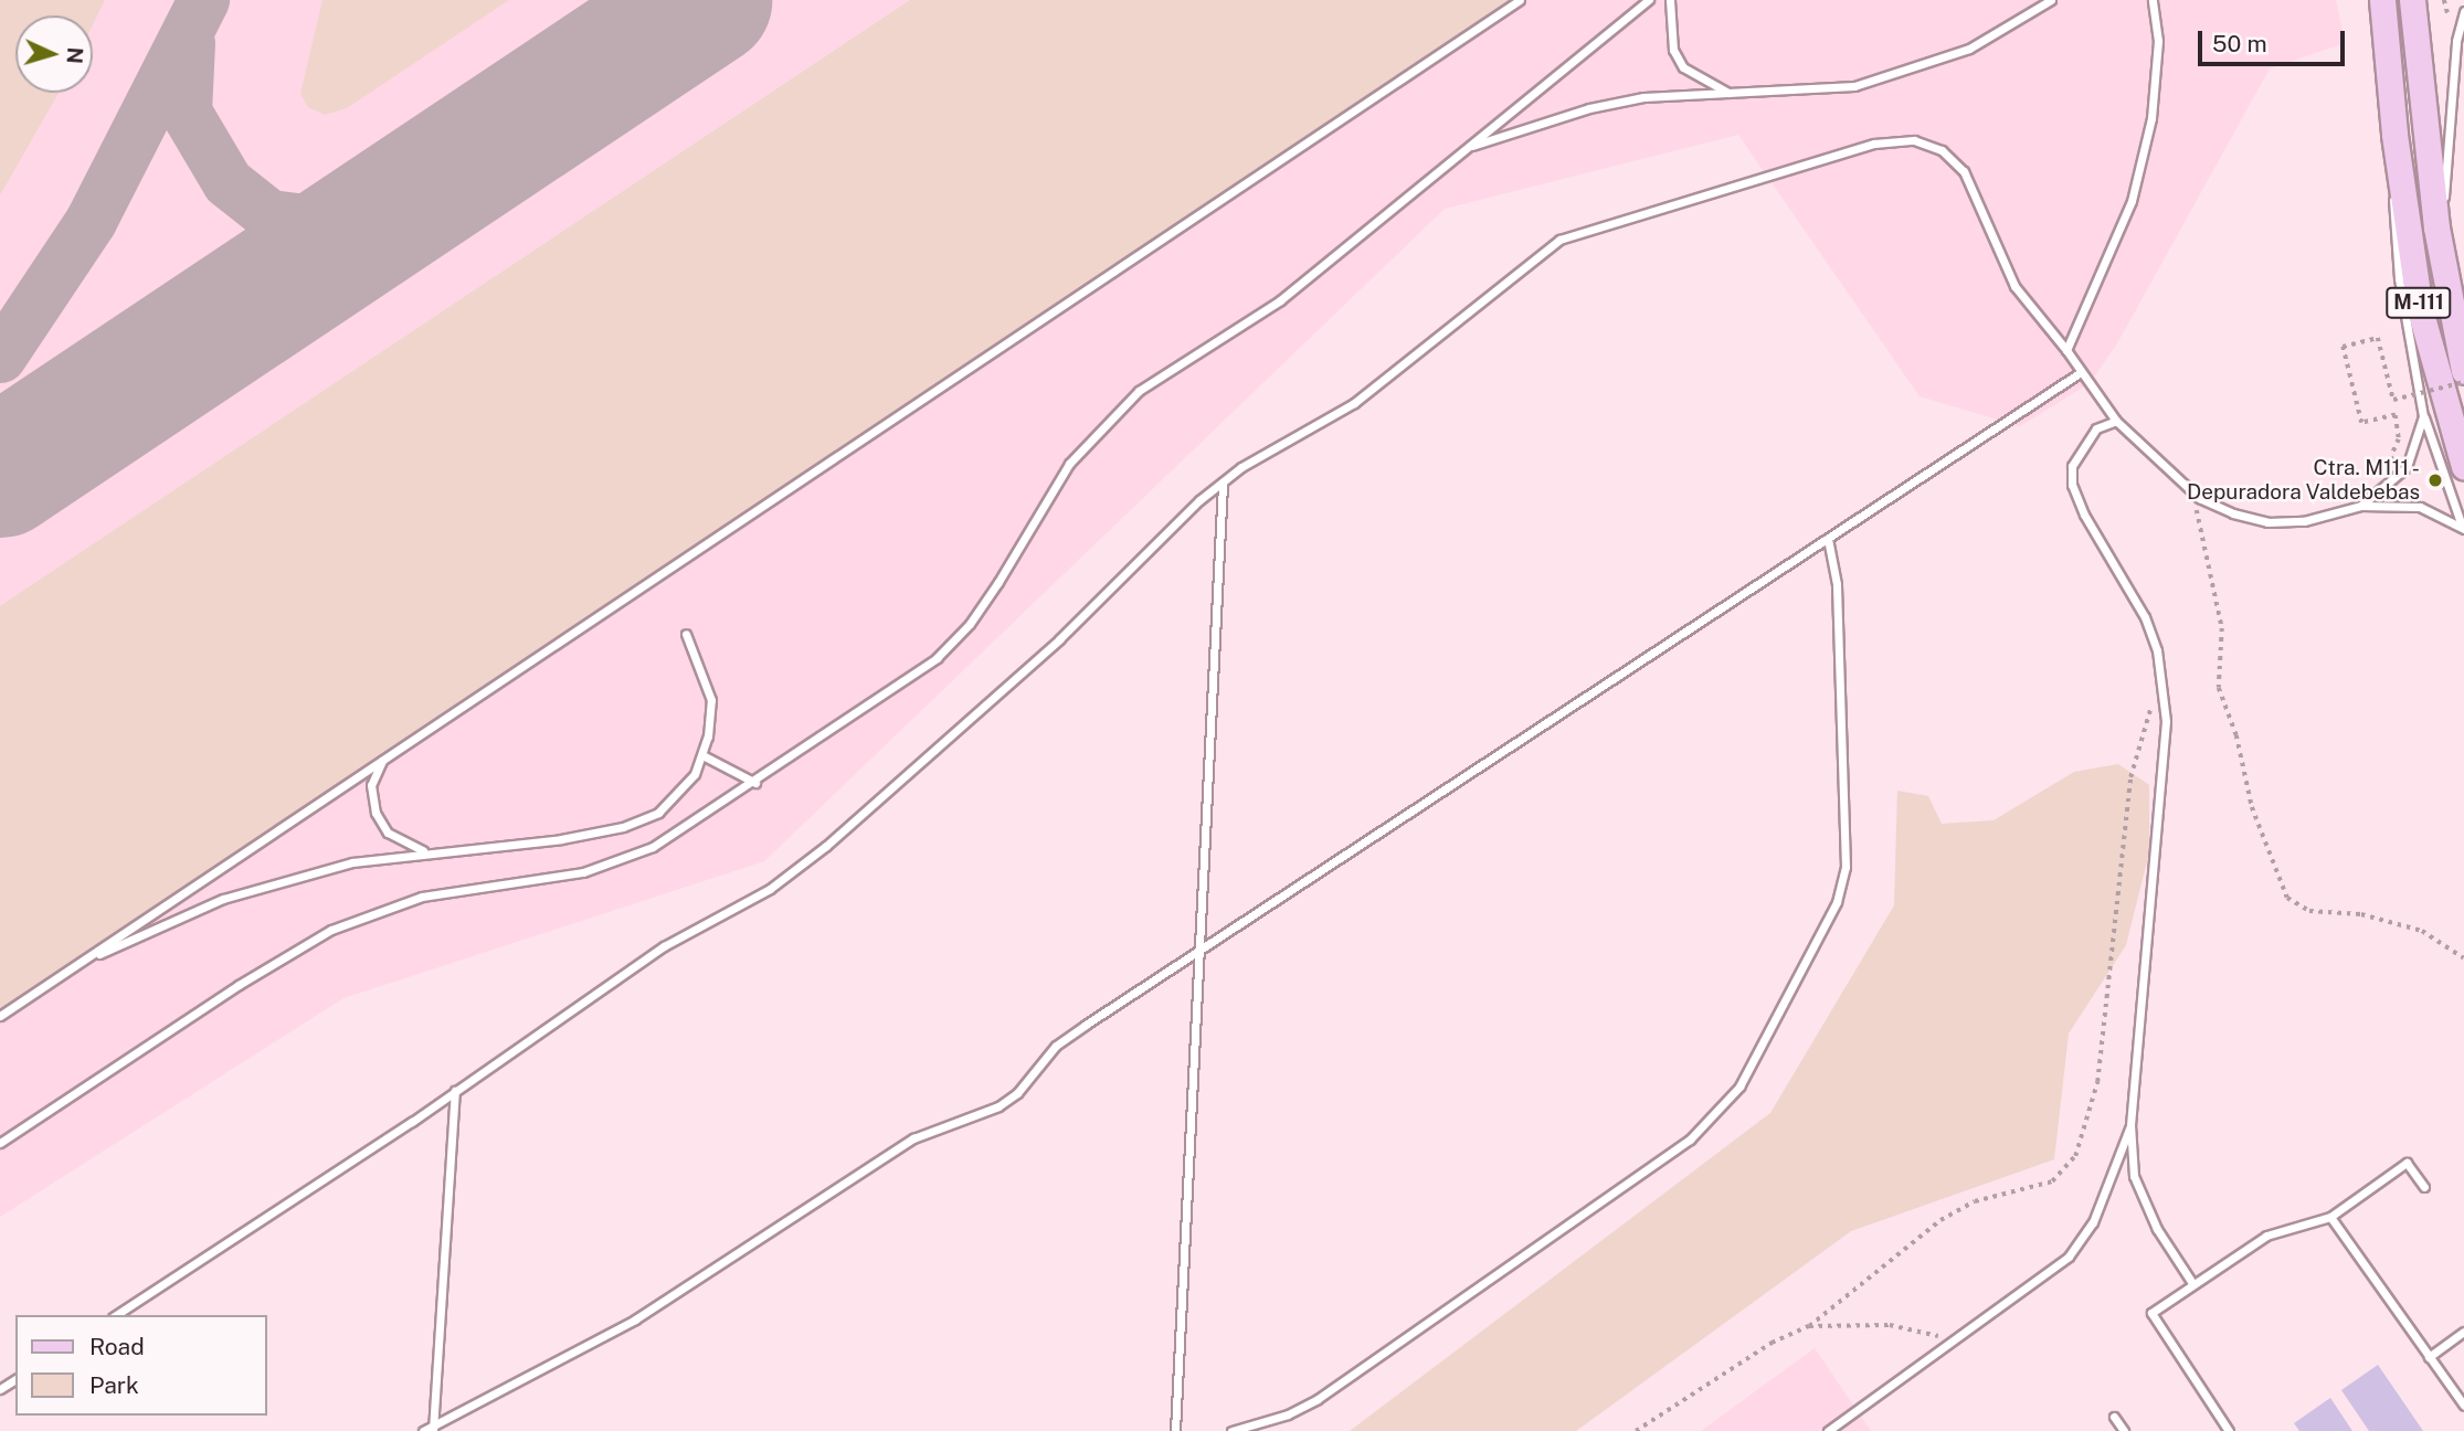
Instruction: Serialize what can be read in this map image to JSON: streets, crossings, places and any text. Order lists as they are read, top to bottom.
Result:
{
  "streets": {
    "main road": ["M-111"]
  },
  "places": ["Ctra. M111 - Depuradora Valdebebas"],
  "legend": ["Road", "Park"],
  "scale_bar": "50 m",
  "north": "right"
}
